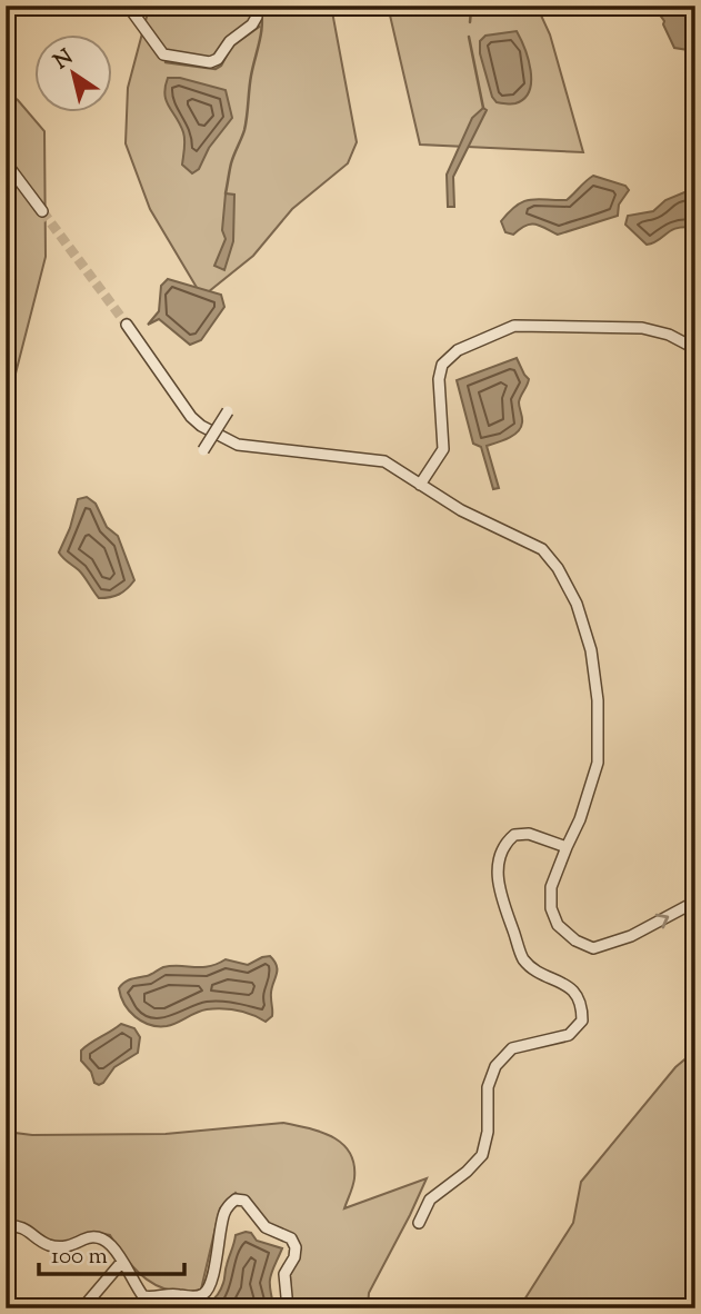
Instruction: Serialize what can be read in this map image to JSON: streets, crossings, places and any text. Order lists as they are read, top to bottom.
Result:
{
  "scale_bar": "100 m",
  "north": "top left"
}
